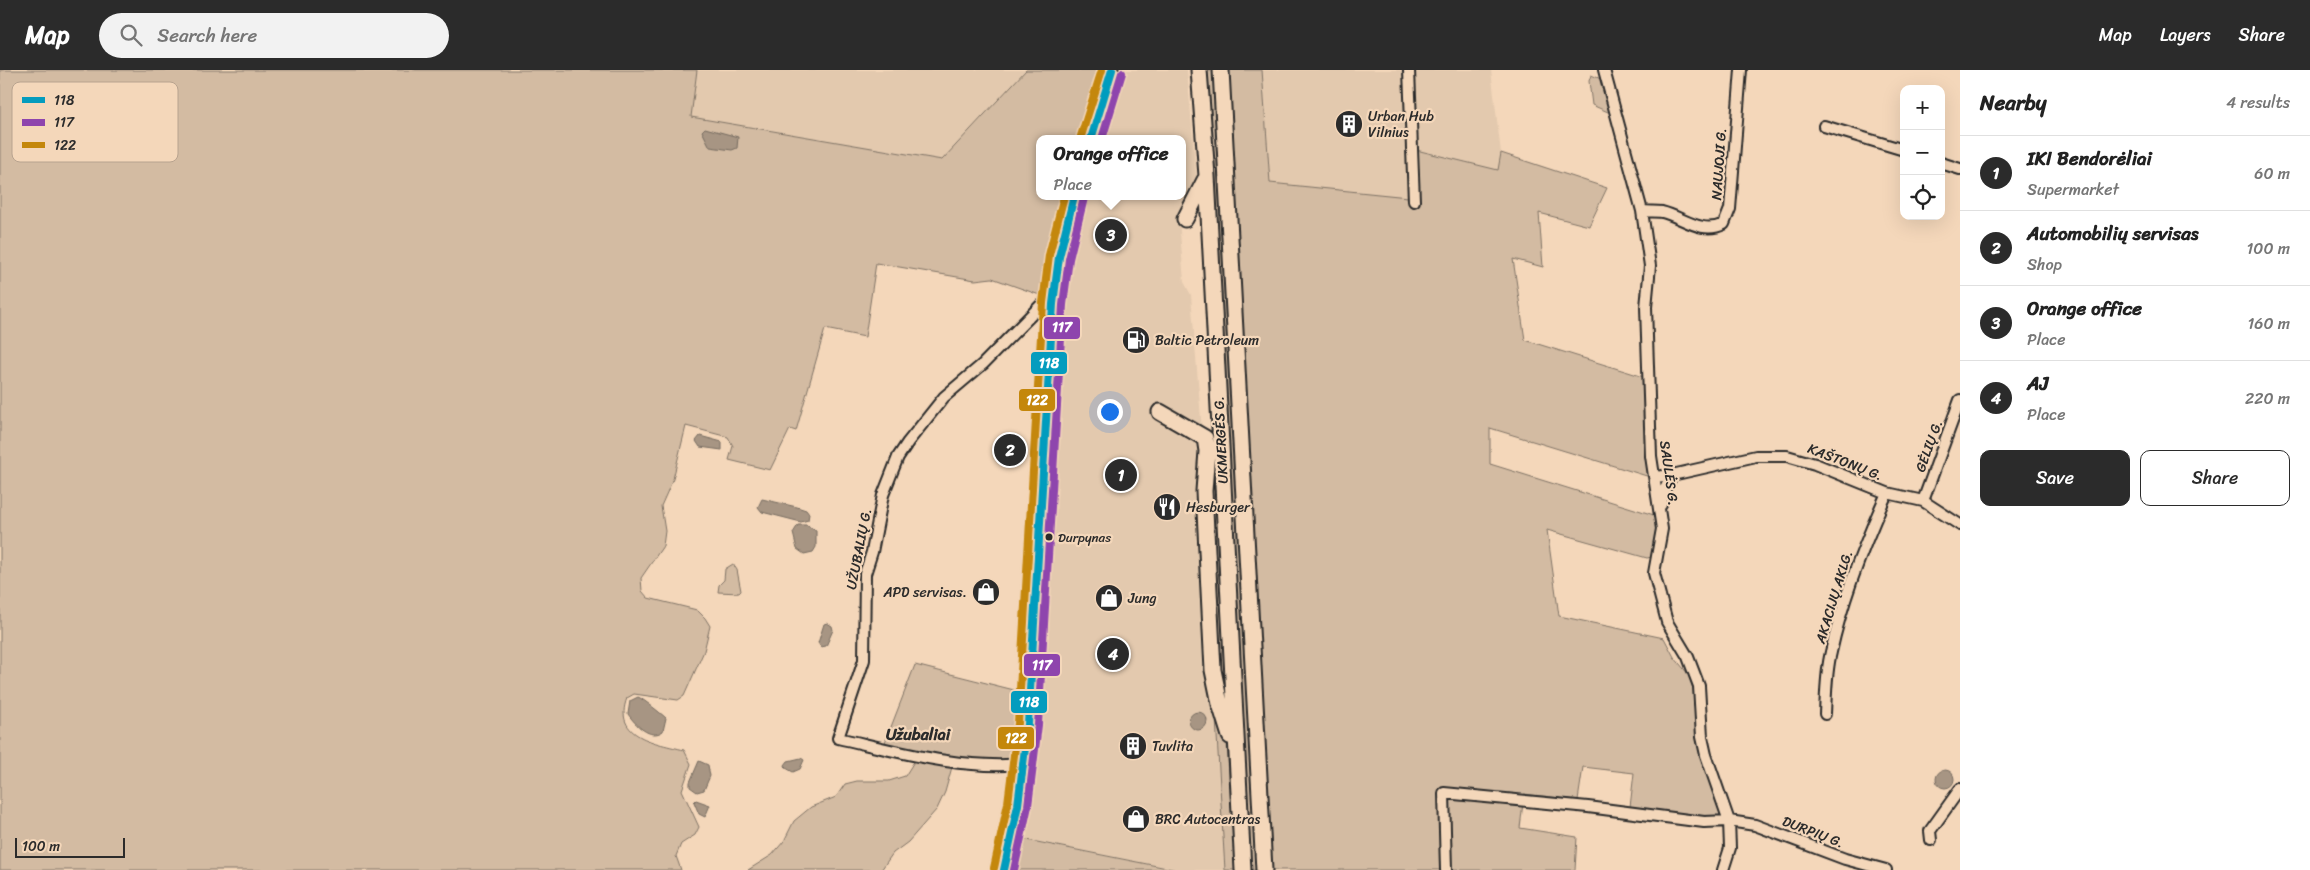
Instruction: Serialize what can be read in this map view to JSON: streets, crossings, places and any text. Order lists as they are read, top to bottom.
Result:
{
  "streets": {
    "highway": ["UKMERGĖS G."],
    "street": [
      "NAUJOJI G.",
      "GĖLIŲ G.",
      "KAŠTONŲ G.",
      "SAULĖS G.",
      "UŽUBALIŲ G.",
      "AKACIJŲ AKLG.",
      "DURPIŲ G."
    ]
  },
  "crossings": [
    ["NAUJOJI G.", "SAULĖS G."],
    ["GĖLIŲ G.", "KAŠTONŲ G."],
    ["KAŠTONŲ G.", "SAULĖS G."],
    ["KAŠTONŲ G.", "AKACIJŲ AKLG."],
    ["SAULĖS G.", "DURPIŲ G."]
  ],
  "districts": ["Užubaliai"],
  "places": {
    "building": ["Urban Hub Vilnius", "Tuvlita"],
    "fuel station": ["Baltic Petroleum"],
    "restaurant": ["Hesburger"],
    "other": ["Durpynas"],
    "shop": ["APD servisas.", "Jung", "BRC Autocentras"]
  },
  "lines": ["transit line 118", "transit line 122", "transit line 117"],
  "legend": ["118", "117", "122"],
  "scale_bar": "100 m",
  "page": {
    "header": "Map",
    "search": "Search here",
    "nav": ["Map", "Layers", "Share"],
    "heading": ["Nearby", "4 results"],
    "map_buttons": ["+", "−"],
    "popup": ["Orange office", "Place"],
    "list": [
      {
        "mark": "1",
        "name": "IKI Bendorėliai",
        "note": "Supermarket",
        "value": "60 m"
      },
      {
        "mark": "2",
        "name": "Automobilių servisas",
        "note": "Shop",
        "value": "100 m"
      },
      {
        "mark": "3",
        "name": "Orange office",
        "note": "Place",
        "value": "160 m"
      },
      {
        "mark": "4",
        "name": "AJ",
        "note": "Place",
        "value": "220 m"
      }
    ],
    "pins": [
      "3",
      "2",
      "1",
      "4"
    ],
    "buttons": ["Save", "Share"],
    "scale": "100 m"
  }
}
